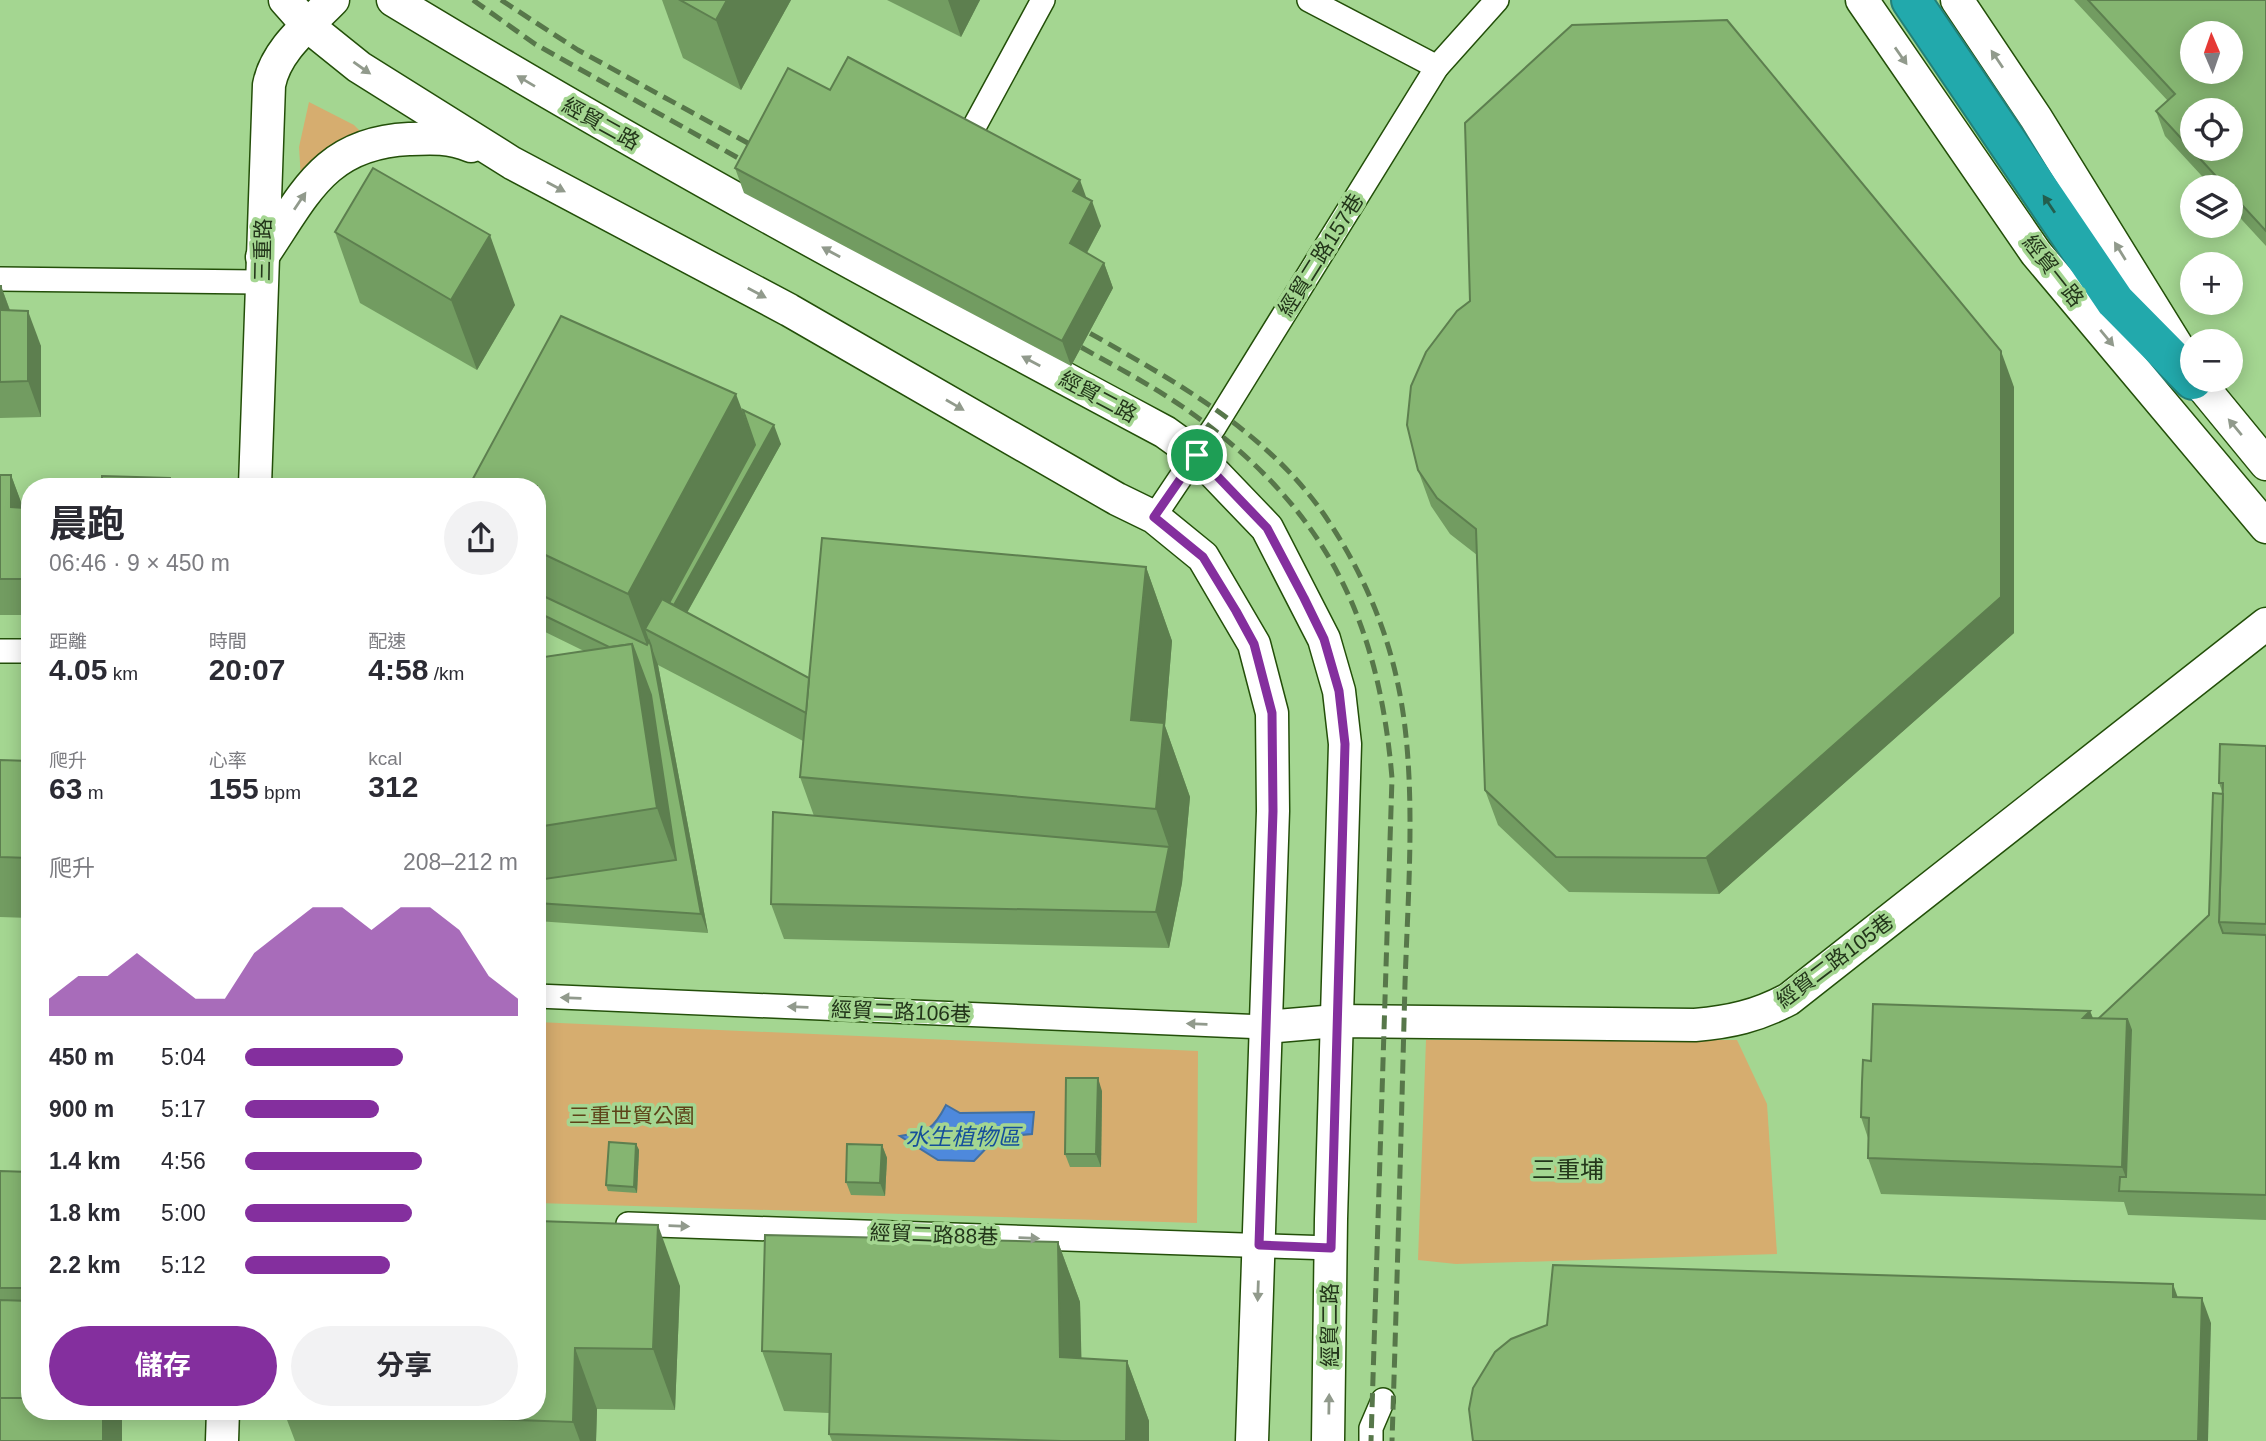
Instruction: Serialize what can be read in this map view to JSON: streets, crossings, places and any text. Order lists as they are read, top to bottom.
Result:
{
  "streets": {
    "main road": [
      "經貿二路",
      "三重路",
      "經貿一路",
      "經貿二路105巷"
    ],
    "street": ["經貿二路157巷", "經貿二路106巷", "經貿二路88巷"]
  },
  "crossings": [
    ["經貿二路", "經貿二路157巷"],
    ["經貿二路", "經貿二路105巷"],
    ["經貿二路", "經貿二路88巷"],
    ["經貿二路105巷", "經貿二路106巷"]
  ],
  "one_way": ["經貿二路106巷", "經貿二路88巷"],
  "districts": ["三重埔"],
  "water": ["水生植物區"],
  "parks": ["三重世貿公園"],
  "north": "top",
  "page": {
    "map_buttons": ["+", "−"],
    "heading": ["晨跑", "06:46 · 9 × 450 m"],
    "stats": [
      ["距離", "4.05 km"],
      ["時間", "20:07"],
      ["配速", "4:58 /km"],
      ["爬升", "63 m"],
      ["心率", "155 bpm"],
      ["kcal", "312"]
    ],
    "chart": ["爬升", "208–212 m"],
    "list": [
      {
        "name": "450 m",
        "note": "5:04"
      },
      {
        "name": "900 m",
        "note": "5:17"
      },
      {
        "name": "1.4 km",
        "note": "4:56"
      },
      {
        "name": "1.8 km",
        "note": "5:00"
      },
      {
        "name": "2.2 km",
        "note": "5:12"
      }
    ],
    "buttons": ["儲存", "分享"]
  }
}
